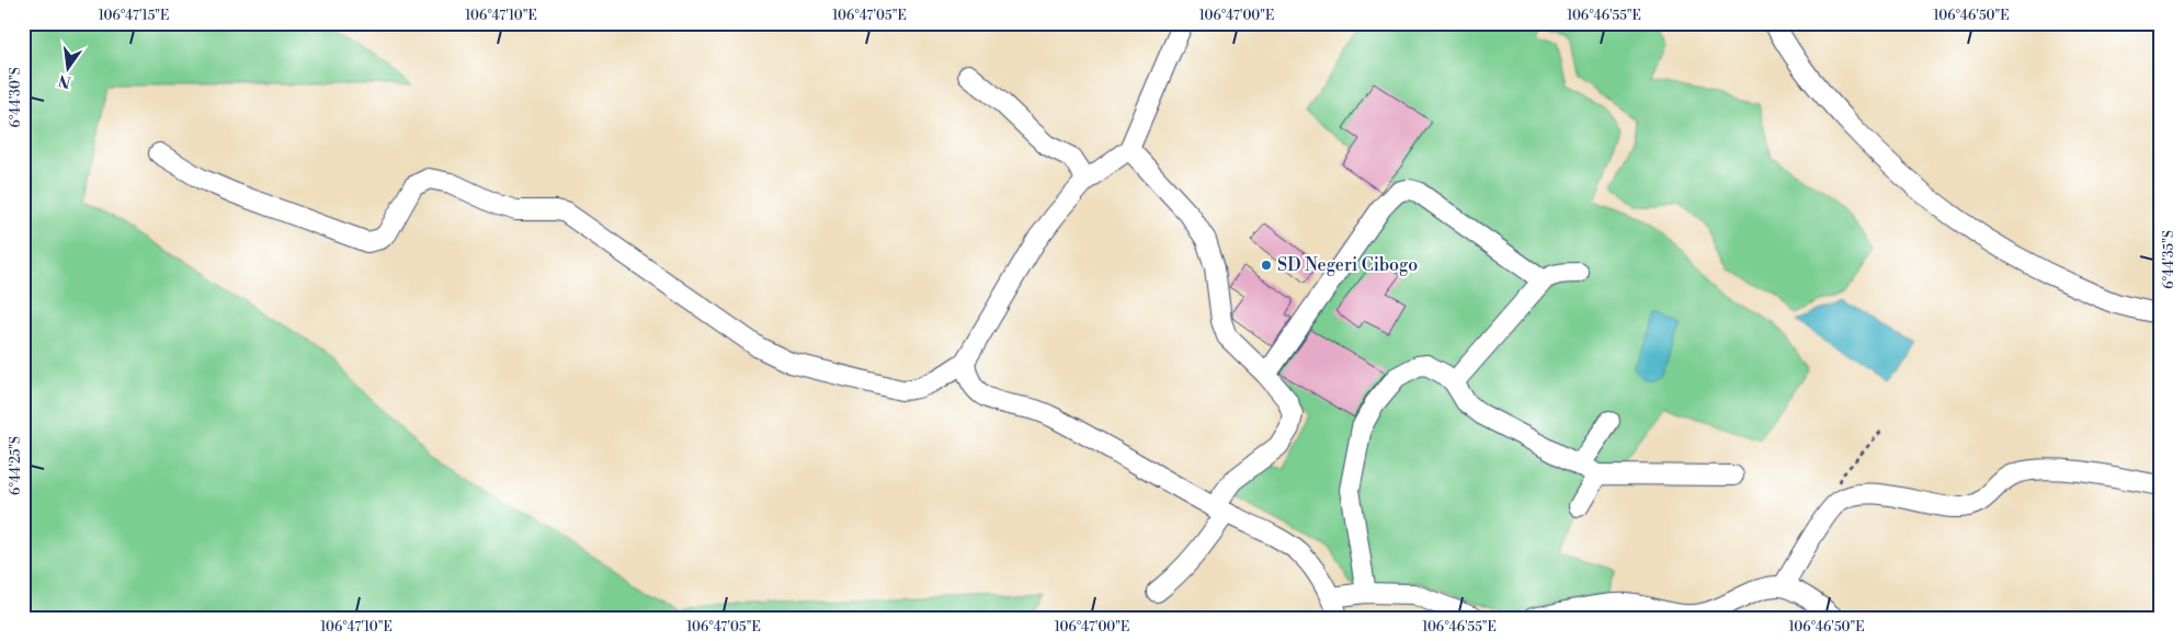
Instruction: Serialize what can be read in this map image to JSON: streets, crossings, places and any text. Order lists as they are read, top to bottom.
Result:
{
  "places": ["SD Negeri Cibogo"],
  "north": "bottom",
  "coordinates": [
    "106°47'15\"E",
    "106°47'10\"E",
    "106°47'05\"E",
    "106°47'00\"E",
    "106°46'55\"E",
    "106°46'50\"E",
    "6°44'30\"S",
    "6°44'35\"S",
    "6°44'25\"S"
  ]
}
